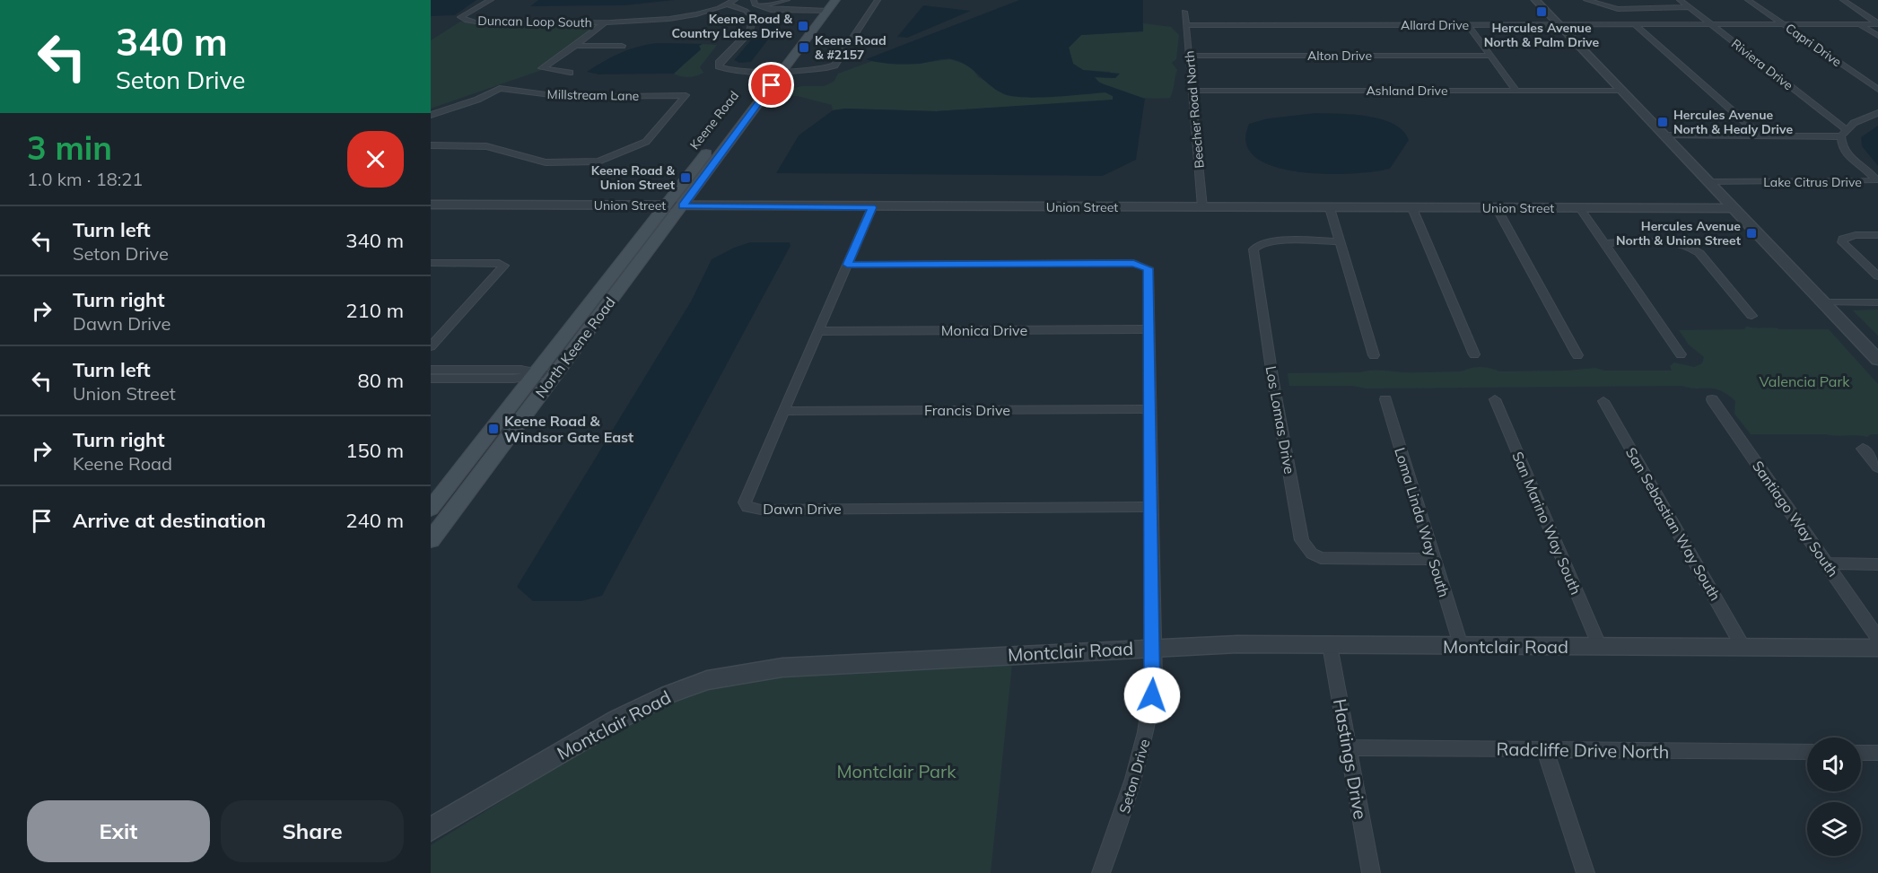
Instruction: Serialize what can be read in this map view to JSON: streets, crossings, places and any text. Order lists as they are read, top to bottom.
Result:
{
  "streets": {
    "main road": ["Keene Road", "North Keene Road"],
    "street": [
      "Duncan Loop South",
      "Allard Drive",
      "Capri Drive",
      "Alton Drive",
      "Riviera Drive",
      "Ashland Drive",
      "Millstream Lane",
      "Beecher Road North",
      "Lake Citrus Drive",
      "Union Street",
      "Monica Drive",
      "Francis Drive",
      "Los Lomas Drive",
      "Dawn Drive",
      "Santiago Way South",
      "Loma Linda Way South",
      "San Marino Way South",
      "San Sebastian Way South",
      "Montclair Road",
      "Radcliffe Drive North",
      "Hastings Drive",
      "Seton Drive"
    ]
  },
  "crossings": [
    ["Allard Drive", "Capri Drive"],
    ["Allard Drive", "Riviera Drive"],
    ["Allard Drive", "Beecher Road North"],
    ["Alton Drive", "Beecher Road North"],
    ["Riviera Drive", "Lake Citrus Drive"],
    ["Ashland Drive", "Beecher Road North"],
    ["Beecher Road North", "Union Street"],
    ["Keene Road", "Union Street"],
    ["Keene Road", "North Keene Road"],
    ["Union Street", "North Keene Road"],
    ["Union Street", "Dawn Drive"],
    ["Monica Drive", "Dawn Drive"],
    ["Monica Drive", "Seton Drive"],
    ["Francis Drive", "Dawn Drive"],
    ["Francis Drive", "Seton Drive"],
    ["Los Lomas Drive", "Loma Linda Way South"],
    ["Dawn Drive", "Seton Drive"],
    ["Loma Linda Way South", "Montclair Road"],
    ["San Marino Way South", "Montclair Road"],
    ["San Sebastian Way South", "Montclair Road"],
    ["Montclair Road", "Hastings Drive"],
    ["Montclair Road", "Seton Drive"],
    ["Radcliffe Drive North", "Hastings Drive"]
  ],
  "parks": ["Valencia Park", "Montclair Park"],
  "places": {
    "transit": [
      "Hercules Avenue North & Palm Drive",
      "Keene Road & Country Lakes Drive",
      "Keene Road & #2157",
      "Hercules Avenue North & Healy Drive",
      "Keene Road & Union Street",
      "Hercules Avenue North & Union Street",
      "Keene Road & Windsor Gate East"
    ]
  },
  "page": {
    "turn": ["340 m", "Seton Drive"],
    "heading": ["3 min", "1.0 km · 18:21"],
    "list": [
      {
        "name": "Turn left",
        "note": "Seton Drive",
        "value": "340 m"
      },
      {
        "name": "Turn right",
        "note": "Dawn Drive",
        "value": "210 m"
      },
      {
        "name": "Turn left",
        "note": "Union Street",
        "value": "80 m"
      },
      {
        "name": "Turn right",
        "note": "Keene Road",
        "value": "150 m"
      },
      {
        "name": "Arrive at destination",
        "value": "240 m"
      }
    ],
    "buttons": ["Exit", "Share"]
  }
}
